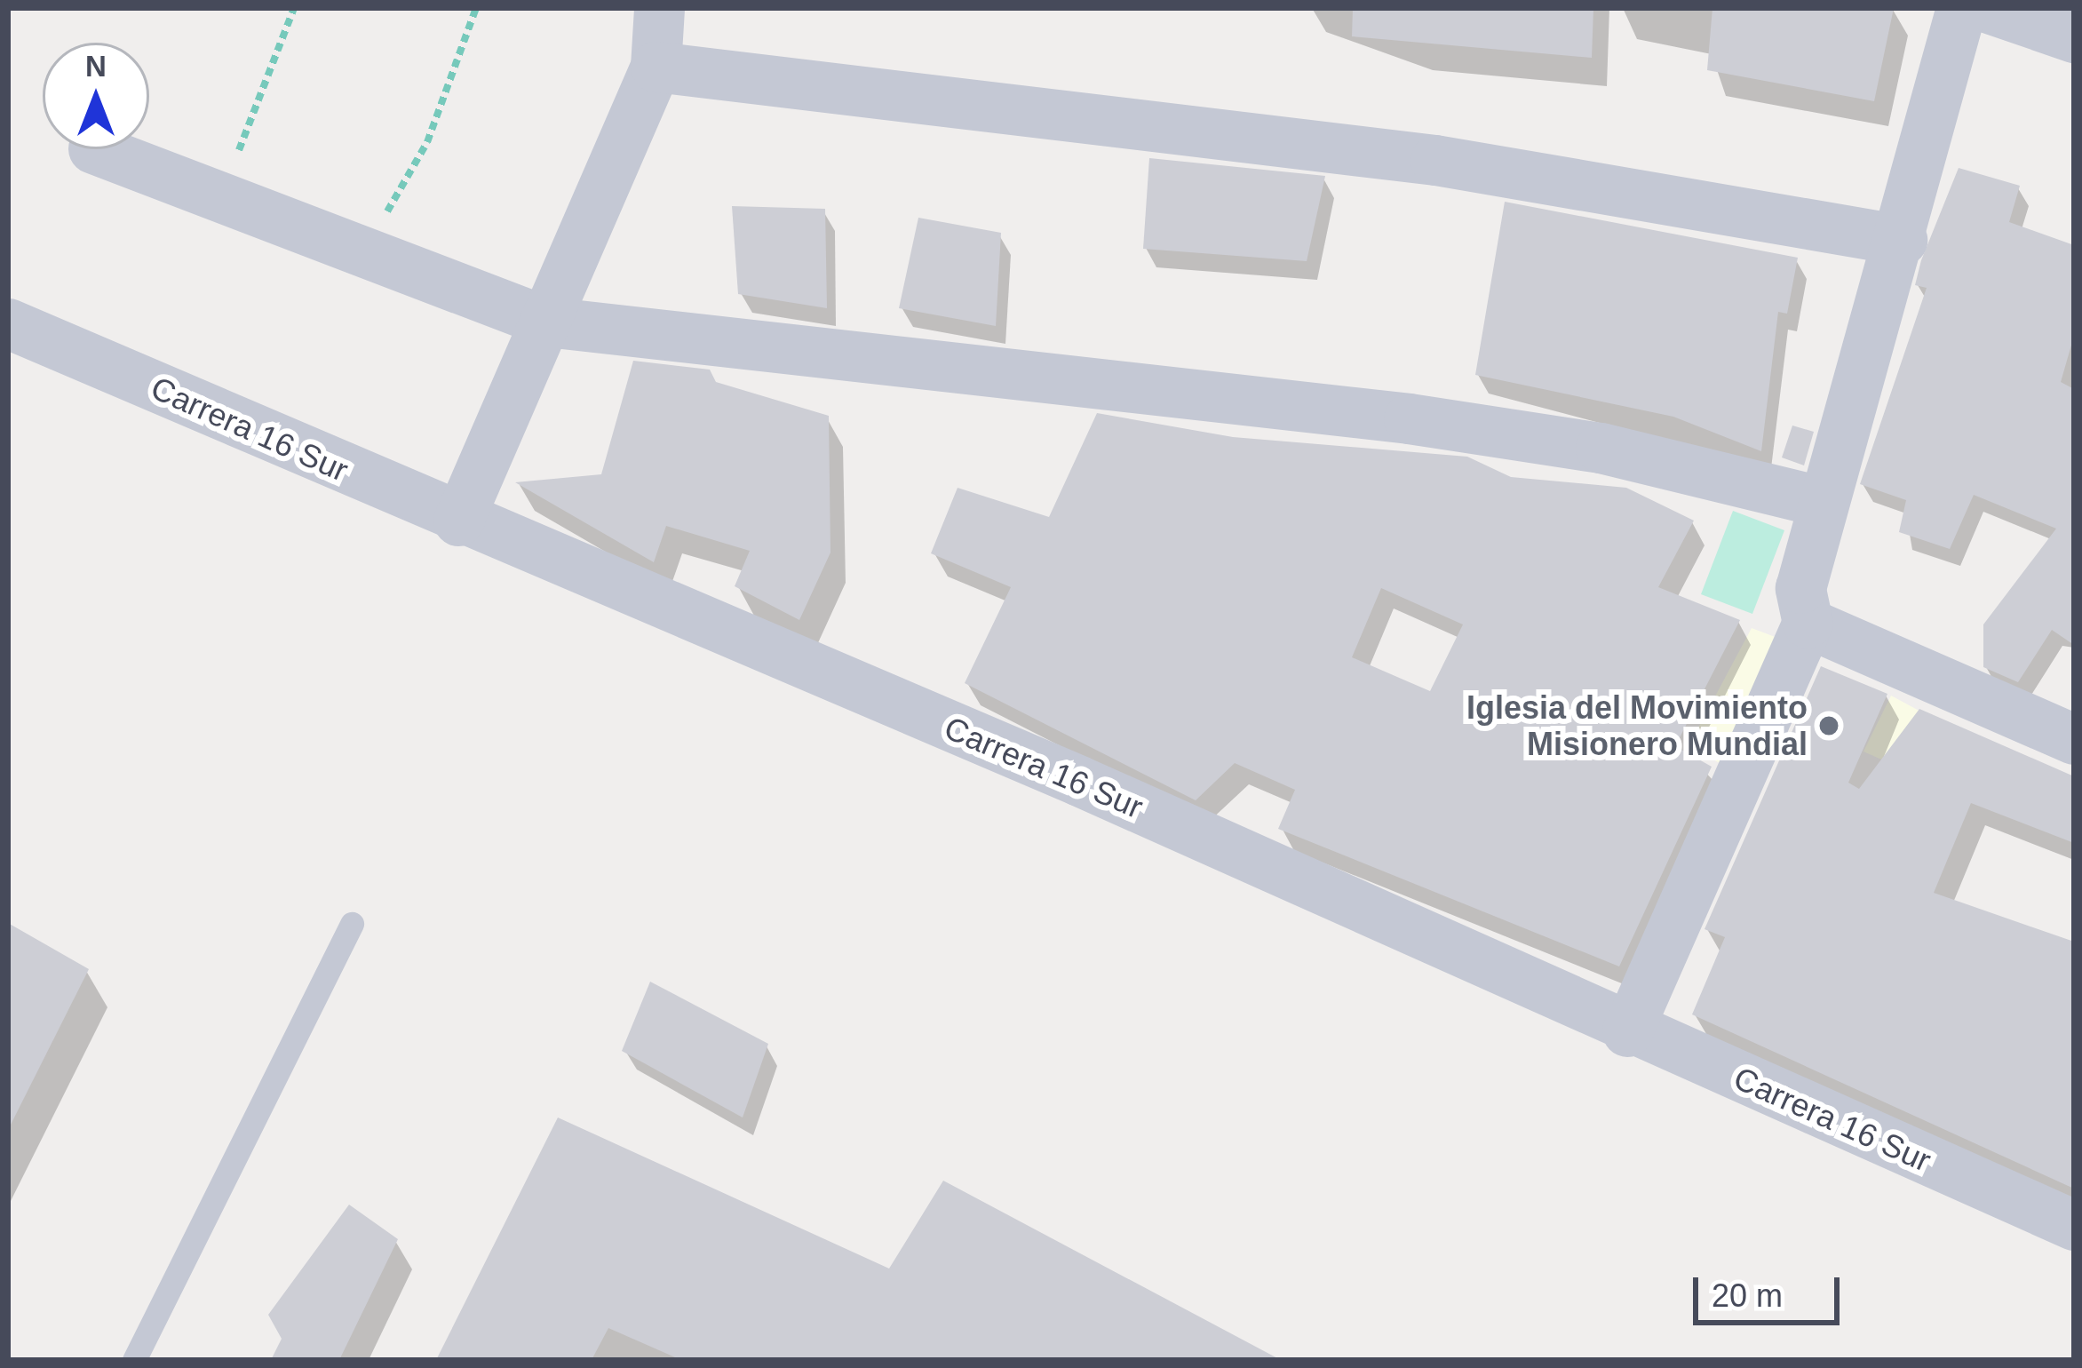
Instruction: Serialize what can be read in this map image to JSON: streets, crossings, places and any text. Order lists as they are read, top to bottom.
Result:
{
  "streets": {
    "street": ["Carrera 16 Sur"]
  },
  "places": ["Iglesia del Movimiento Misionero Mundial"],
  "scale_bar": "20 m",
  "north": "top"
}
